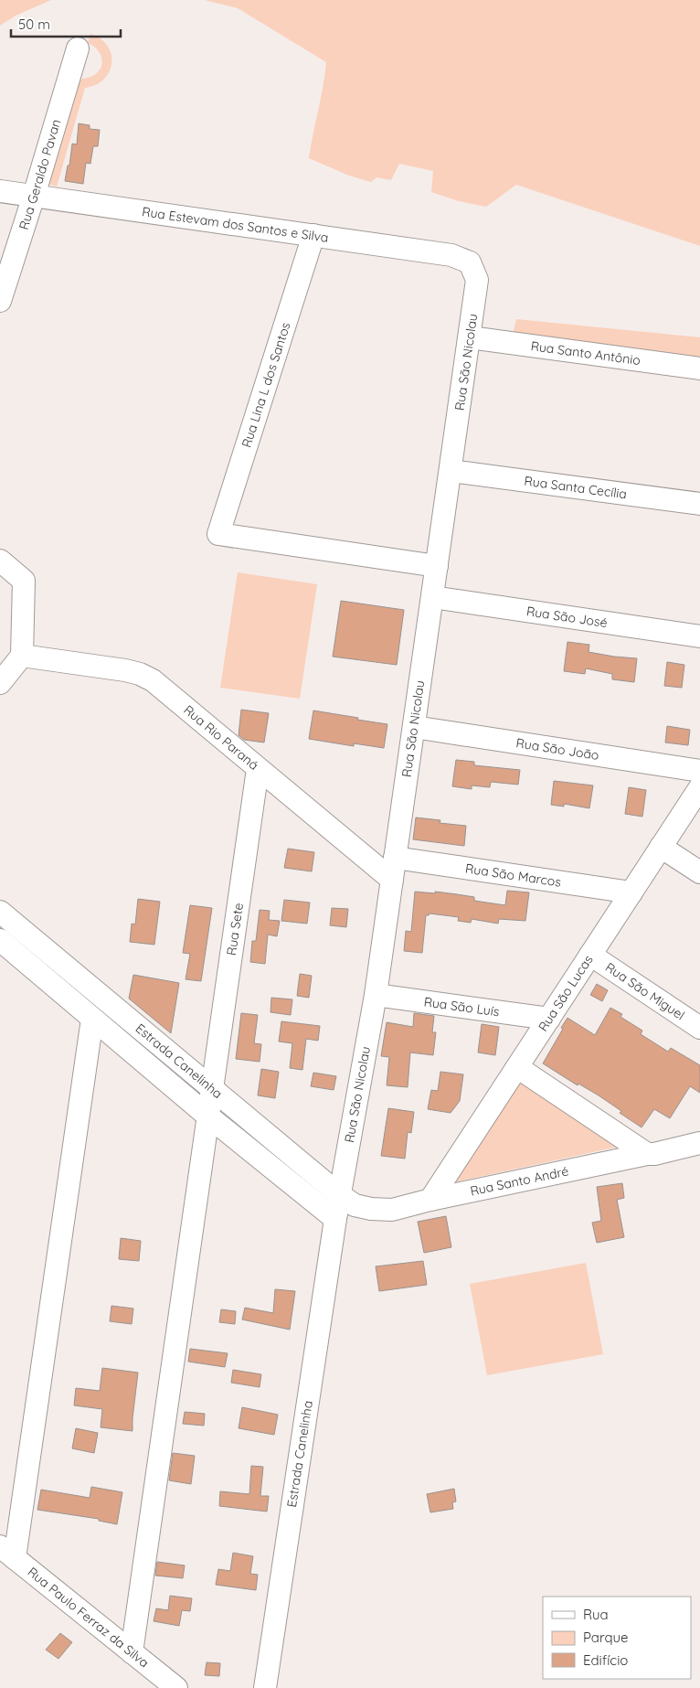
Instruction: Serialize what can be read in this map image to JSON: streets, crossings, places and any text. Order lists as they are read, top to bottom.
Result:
{
  "streets": {
    "street": [
      "Rua Geraldo Pavan",
      "Rua Estevam dos Santos e Silva",
      "Rua Santo Antônio",
      "Rua São Nicolau",
      "Rua Lina L dos Santos",
      "Rua Santa Cecília",
      "Rua São José",
      "Rua Rio Paraná",
      "Rua São João",
      "Rua São Marcos",
      "Rua Sete",
      "Rua São Miguel",
      "Rua São Lucas",
      "Rua São Luís",
      "Estrada Canelinha",
      "Rua Santo André",
      "Rua Paulo Ferraz da Silva"
    ]
  },
  "crossings": [
    ["Rua Geraldo Pavan", "Rua Estevam dos Santos e Silva"],
    ["Rua Estevam dos Santos e Silva", "Rua São Nicolau"],
    ["Rua Estevam dos Santos e Silva", "Rua Lina L dos Santos"],
    ["Rua Santo Antônio", "Rua São Nicolau"],
    ["Rua São Nicolau", "Rua Lina L dos Santos"],
    ["Rua São Nicolau", "Rua Santa Cecília"],
    ["Rua São Nicolau", "Rua São José"],
    ["Rua São Nicolau", "Rua Rio Paraná"],
    ["Rua São Nicolau", "Rua São João"],
    ["Rua São Nicolau", "Rua São Marcos"],
    ["Rua São Nicolau", "Rua São Luís"],
    ["Rua São Nicolau", "Estrada Canelinha"],
    ["Rua São Nicolau", "Rua Santo André"],
    ["Rua Rio Paraná", "Rua Sete"],
    ["Rua São Marcos", "Rua São Lucas"],
    ["Rua Sete", "Estrada Canelinha"],
    ["Rua Sete", "Rua Paulo Ferraz da Silva"],
    ["Rua São Miguel", "Rua São Lucas"],
    ["Rua São Lucas", "Rua São Luís"],
    ["Rua São Lucas", "Rua Santo André"],
    ["Estrada Canelinha", "Rua Santo André"]
  ],
  "legend": ["Rua", "Parque", "Edifício"],
  "scale_bar": "50 m"
}
